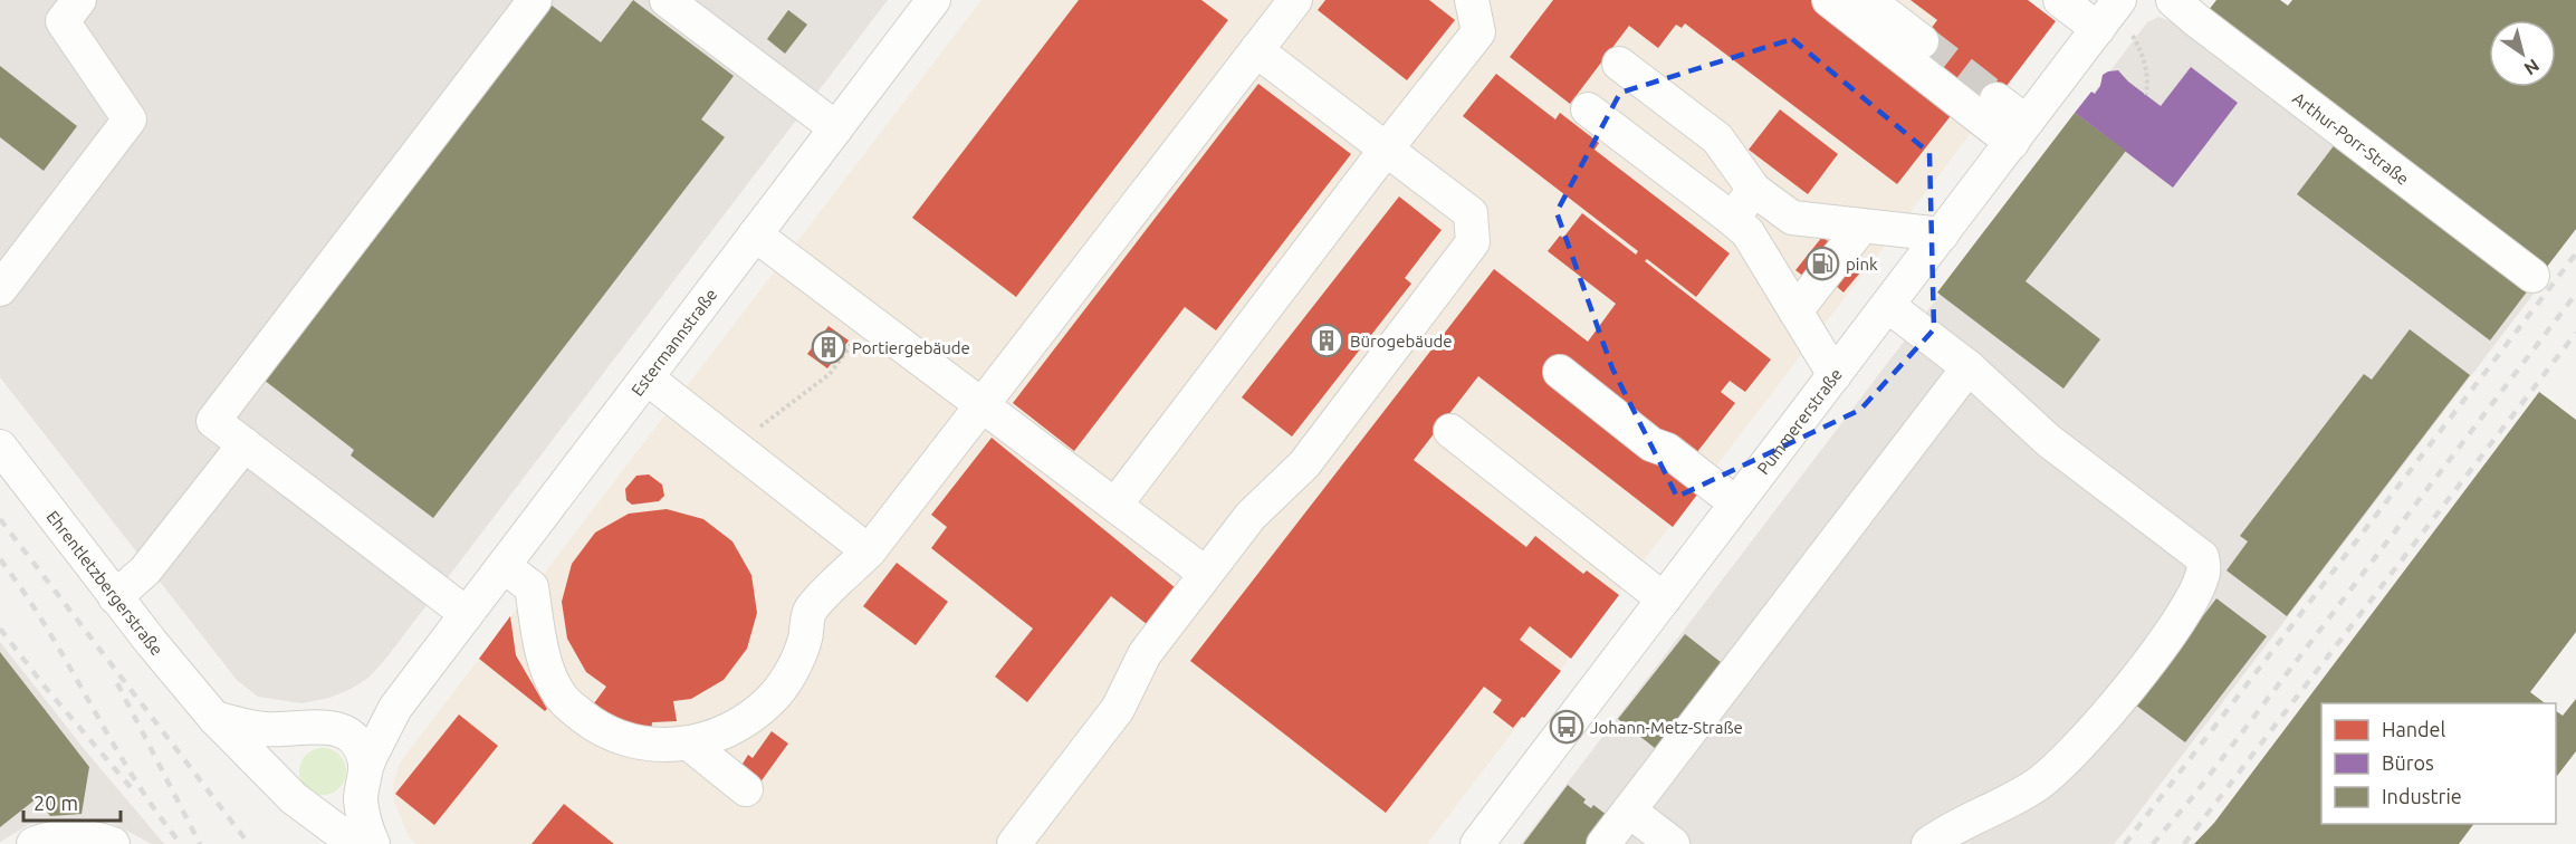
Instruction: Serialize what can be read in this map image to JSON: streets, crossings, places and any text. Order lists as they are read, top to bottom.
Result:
{
  "streets": {
    "street": [
      "Arthur-Porr-Straße",
      "Estermannstraße",
      "Pummererstraße",
      "Ehrentletzbergerstraße"
    ]
  },
  "crossings": [
    ["Estermannstraße", "Ehrentletzbergerstraße"]
  ],
  "places": {
    "fuel station": ["pink"],
    "building": ["Bürogebäude", "Portiergebäude"],
    "bus stop": ["Johann-Metz-Straße"]
  },
  "legend": ["Handel", "Büros", "Industrie"],
  "scale_bar": "20 m",
  "north": "bottom right"
}
